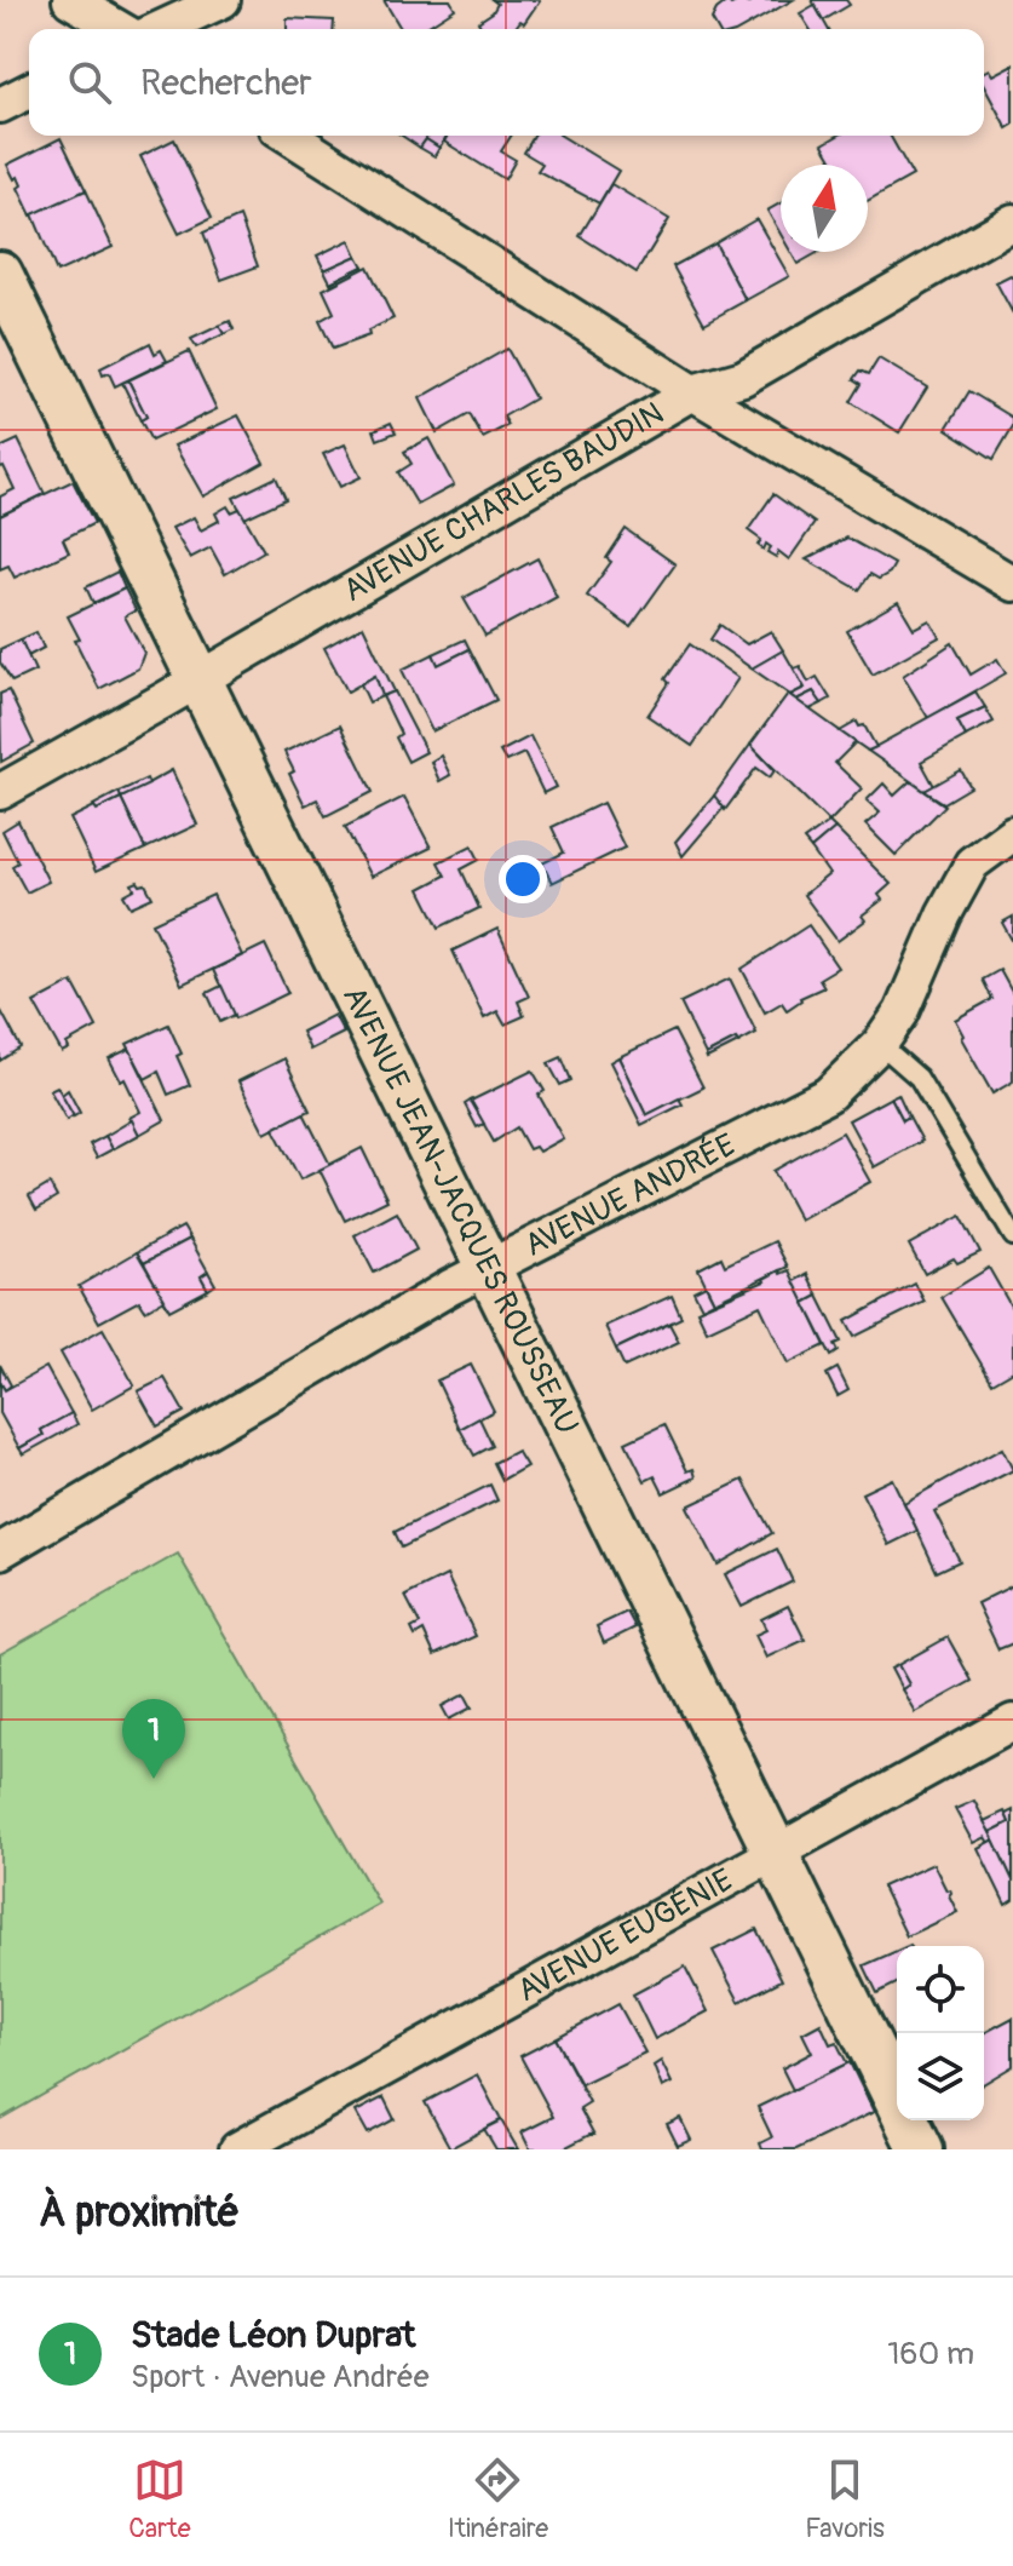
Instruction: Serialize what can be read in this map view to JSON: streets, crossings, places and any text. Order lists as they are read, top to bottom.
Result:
{
  "streets": {
    "street": [
      "AVENUE CHARLES BAUDIN",
      "AVENUE ANDRÉE",
      "AVENUE JEAN-JACQUES ROUSSEAU",
      "AVENUE EUGÉNIE"
    ]
  },
  "crossings": [
    ["AVENUE CHARLES BAUDIN", "AVENUE JEAN-JACQUES ROUSSEAU"],
    ["AVENUE ANDRÉE", "AVENUE JEAN-JACQUES ROUSSEAU"],
    ["AVENUE JEAN-JACQUES ROUSSEAU", "AVENUE EUGÉNIE"]
  ],
  "north": "top",
  "page": {
    "search": "Rechercher",
    "pins": "1",
    "heading": "À proximité",
    "list": [
      {
        "mark": "1",
        "name": "Stade Léon Duprat",
        "note": "Sport · Avenue Andrée",
        "value": "160 m"
      }
    ],
    "nav": ["Carte", "Itinéraire", "Favoris"]
  }
}
